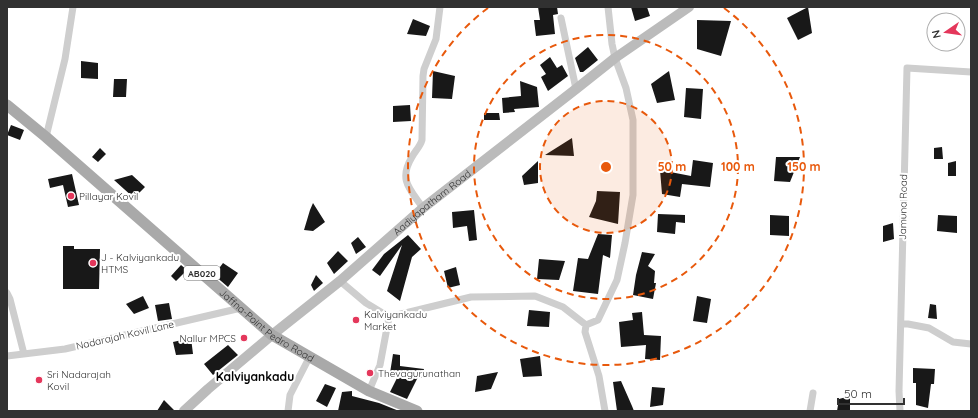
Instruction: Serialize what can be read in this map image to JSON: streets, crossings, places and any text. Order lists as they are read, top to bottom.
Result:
{
  "streets": {
    "main road": ["AB020", "Jaffna-Point Pedro Road"],
    "street": ["Aadiyapatham Road", "Jamuna Road", "Nadarajah Kovil Lane"]
  },
  "crossings": [
    ["Aadiyapatham Road", "Jaffna-Point Pedro Road"],
    ["Jaffna-Point Pedro Road", "Nadarajah Kovil Lane"]
  ],
  "districts": ["Kalviyankadu"],
  "places": [
    "Pillayar Kovil",
    "J - Kalviyankadu HTMS",
    "Kalviyankadu Market",
    "Nallur MPCS",
    "Thevagurunathan",
    "Sri Nadarajah Kovil"
  ],
  "scale_bar": "50 m",
  "north": "left",
  "rings": ["50 m", "100 m", "150 m"]
}
